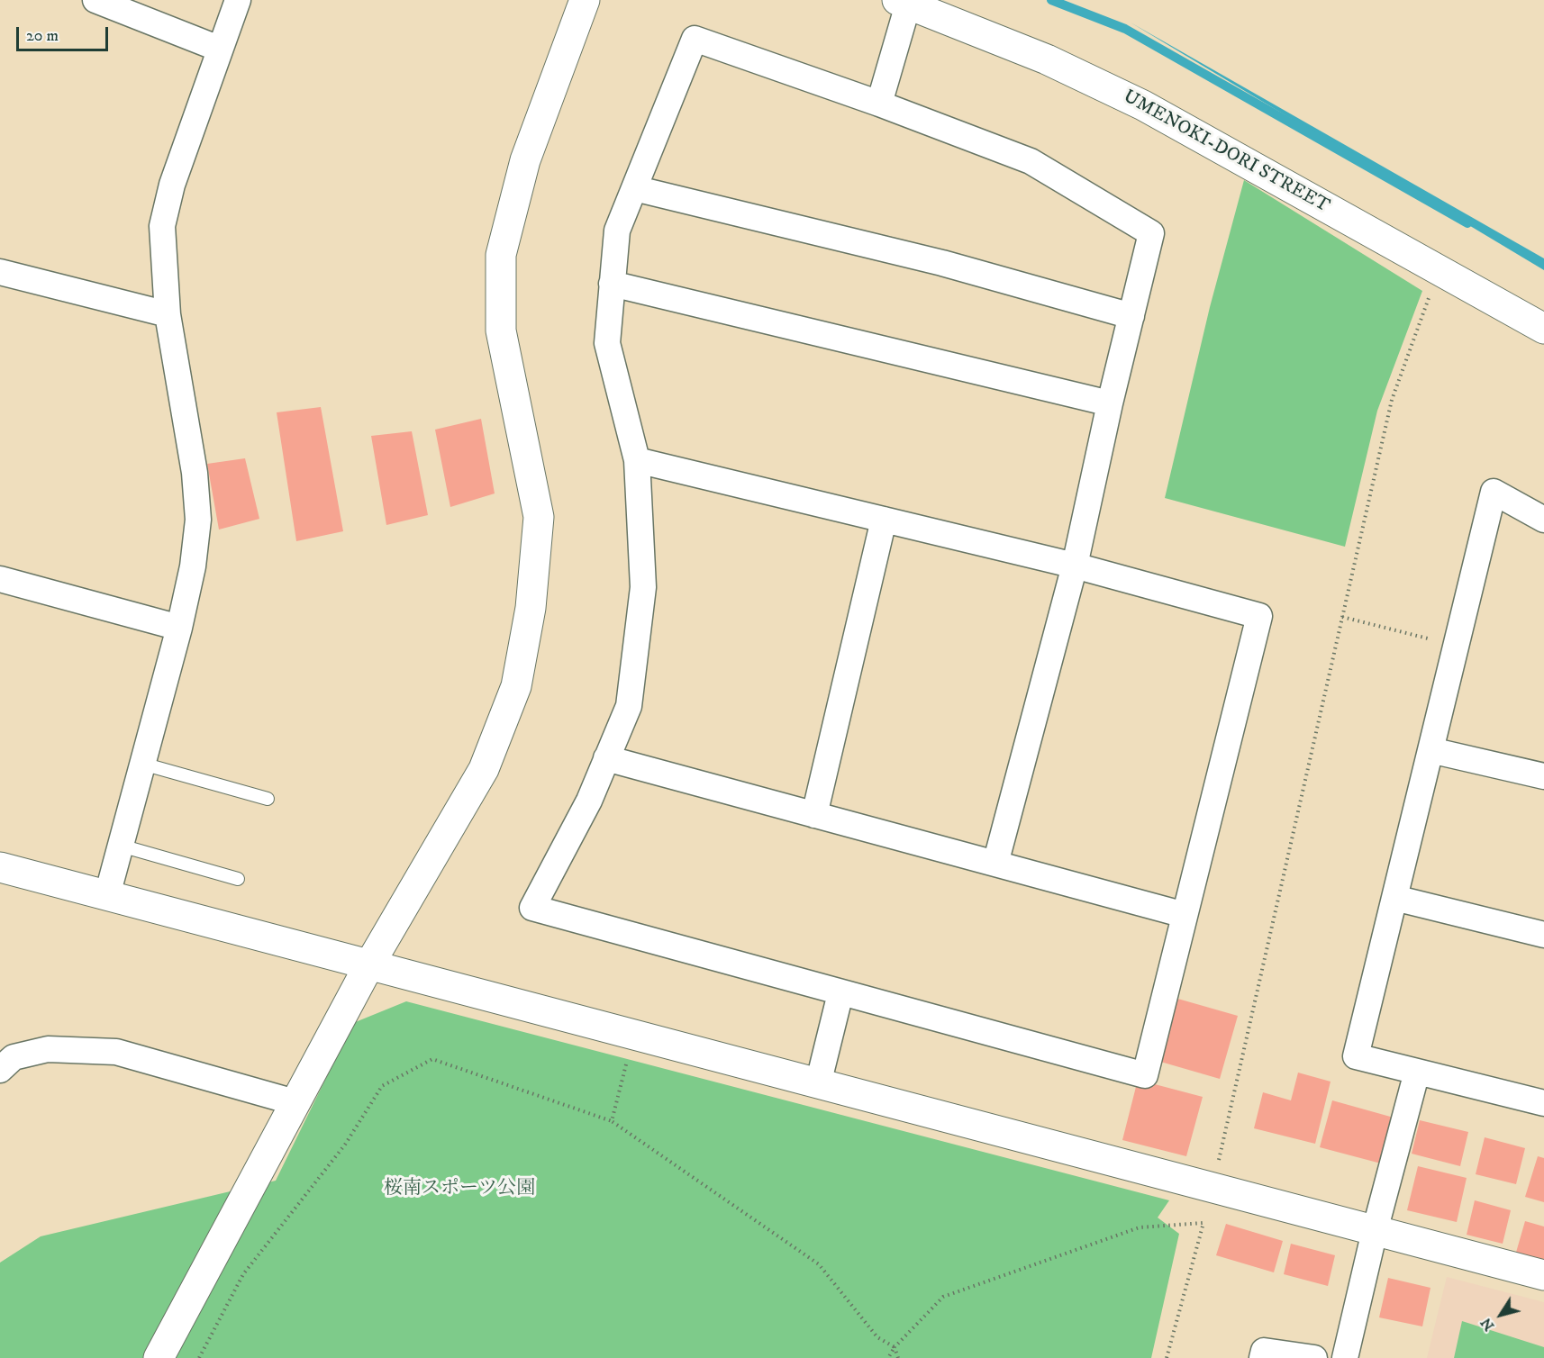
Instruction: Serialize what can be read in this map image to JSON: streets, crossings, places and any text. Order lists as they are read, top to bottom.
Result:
{
  "streets": {
    "street": ["UMENOKI-DORI STREET"]
  },
  "parks": ["桜南スポーツ公園"],
  "scale_bar": "20 m",
  "north": "bottom left"
}
